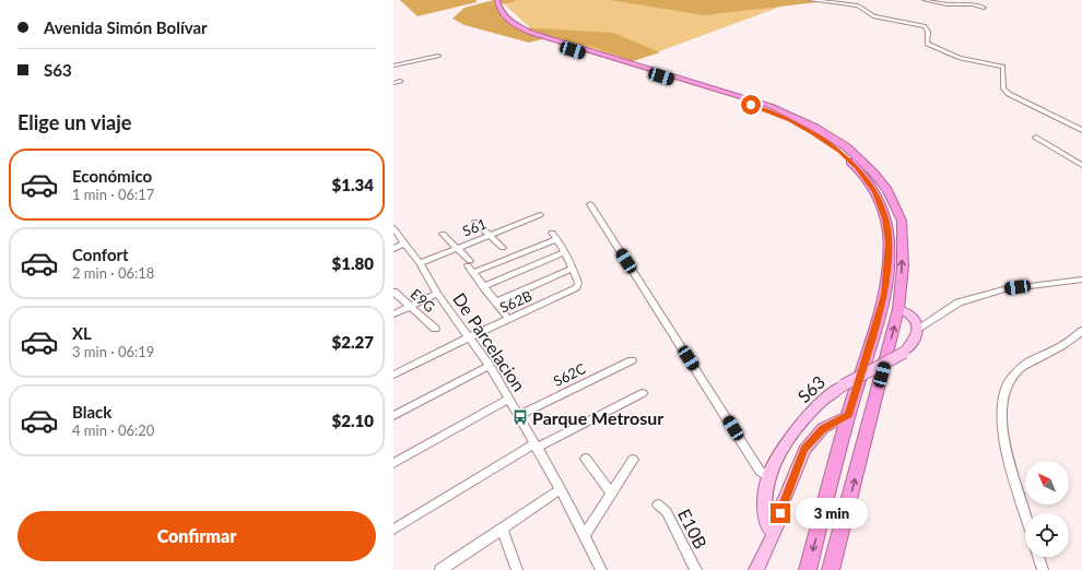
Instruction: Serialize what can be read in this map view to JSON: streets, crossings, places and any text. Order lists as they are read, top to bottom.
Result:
{
  "streets": {
    "main road": ["S63"],
    "street": [
      "S61",
      "E9G",
      "S62B",
      "De Parcelacion",
      "S62C",
      "E10B"
    ]
  },
  "crossings": [
    ["S61", "De Parcelacion"],
    ["S62B", "De Parcelacion"],
    ["De Parcelacion", "S62C"]
  ],
  "places": {
    "bus stop": ["Parque Metrosur"]
  },
  "north": "top left",
  "page": {
    "banner": ["Avenida Simón Bolívar", "S63"],
    "heading": "Elige un viaje",
    "list": [
      {
        "name": "Económico",
        "note": "1 min · 06:17",
        "value": "$1.34"
      },
      {
        "name": "Confort",
        "note": "2 min · 06:18",
        "value": "$1.80"
      },
      {
        "name": "XL",
        "note": "3 min · 06:19",
        "value": "$2.27"
      },
      {
        "name": "Black",
        "note": "4 min · 06:20",
        "value": "$2.10"
      }
    ],
    "bubble": "3 min",
    "buttons": "Confirmar"
  }
}
